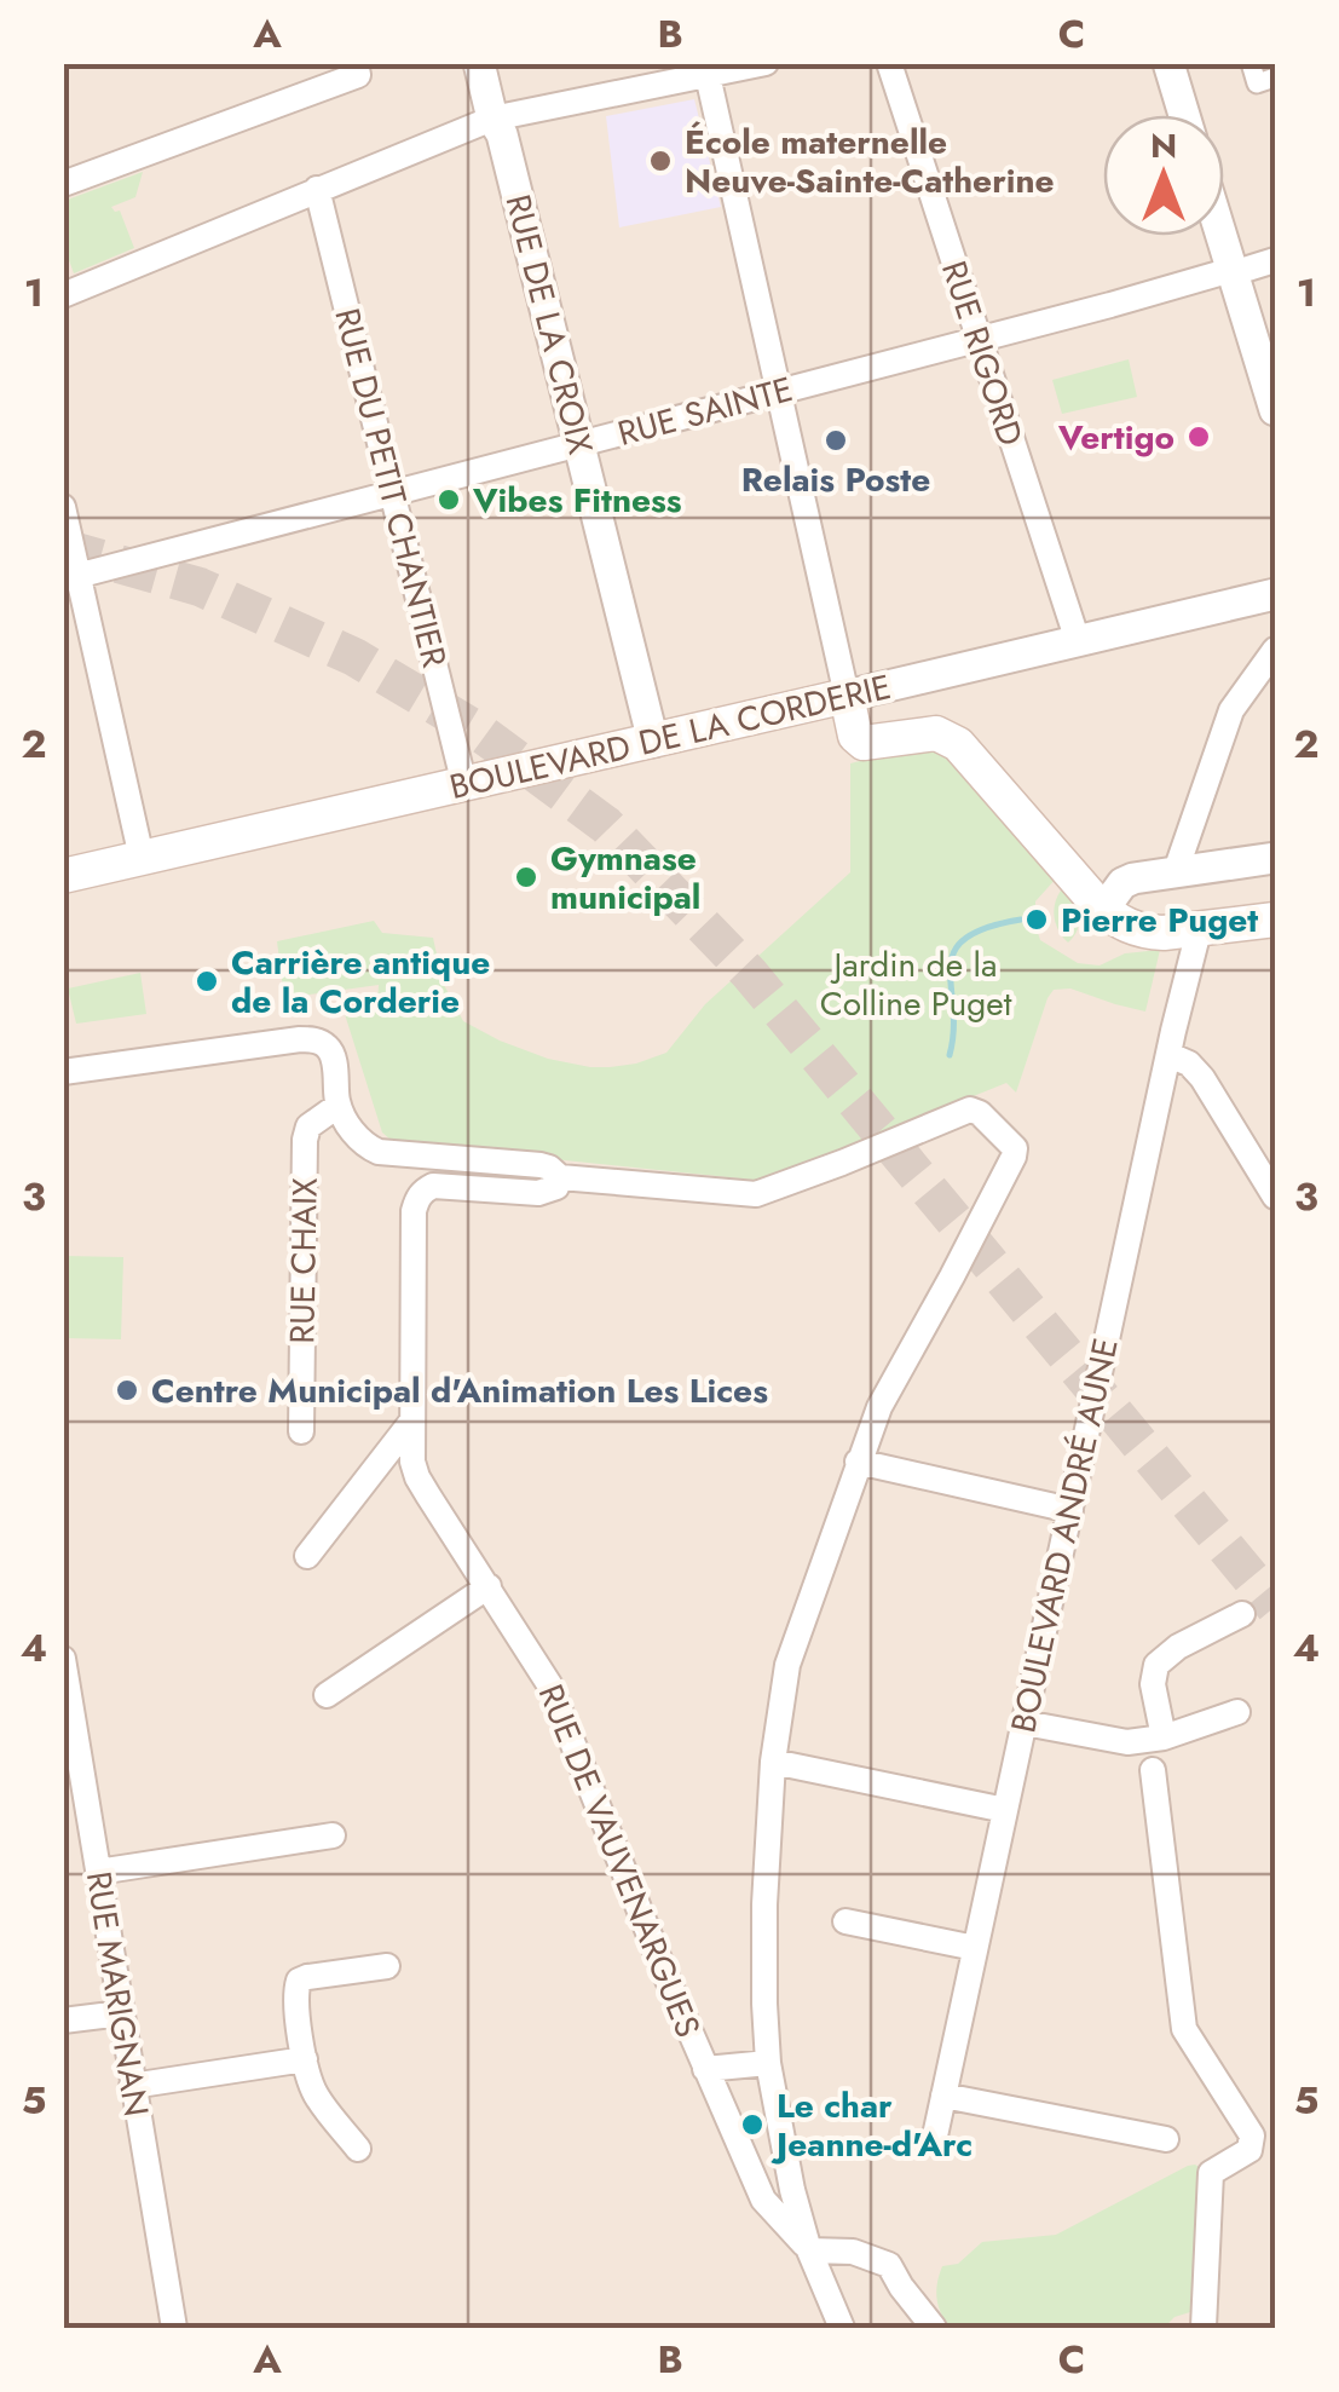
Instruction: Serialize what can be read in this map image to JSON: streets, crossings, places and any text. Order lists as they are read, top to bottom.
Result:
{
  "streets": {
    "main road": ["BOULEVARD DE LA CORDERIE"],
    "street": [
      "RUE DE LA CROIX",
      "RUE RIGORD",
      "RUE SAINTE",
      "RUE DU PETIT CHANTIER",
      "RUE CHAIX",
      "BOULEVARD ANDRÉ AUNE",
      "RUE DE VAUVENARGUES",
      "RUE MARIGNAN"
    ]
  },
  "crossings": [
    ["RUE DE LA CROIX", "RUE SAINTE"],
    ["RUE DE LA CROIX", "BOULEVARD DE LA CORDERIE"],
    ["RUE RIGORD", "RUE SAINTE"],
    ["RUE RIGORD", "BOULEVARD DE LA CORDERIE"],
    ["RUE SAINTE", "RUE DU PETIT CHANTIER"],
    ["RUE DU PETIT CHANTIER", "BOULEVARD DE LA CORDERIE"]
  ],
  "parks": ["Jardin de la Colline Puget"],
  "places": [
    "École maternelle Neuve-Sainte-Catherine",
    "Vertigo",
    "Relais Poste",
    "Vibes Fitness",
    "Gymnase municipal",
    "Pierre Puget",
    "Carrière antique de la Corderie",
    "Centre Municipal d'Animation Les Lices",
    "Le char Jeanne-d'Arc"
  ],
  "north": "top",
  "grid": {
    "columns": ["A", "B", "C"],
    "rows": [
      "1",
      "2",
      "3",
      "4",
      "5"
    ]
  }
}
